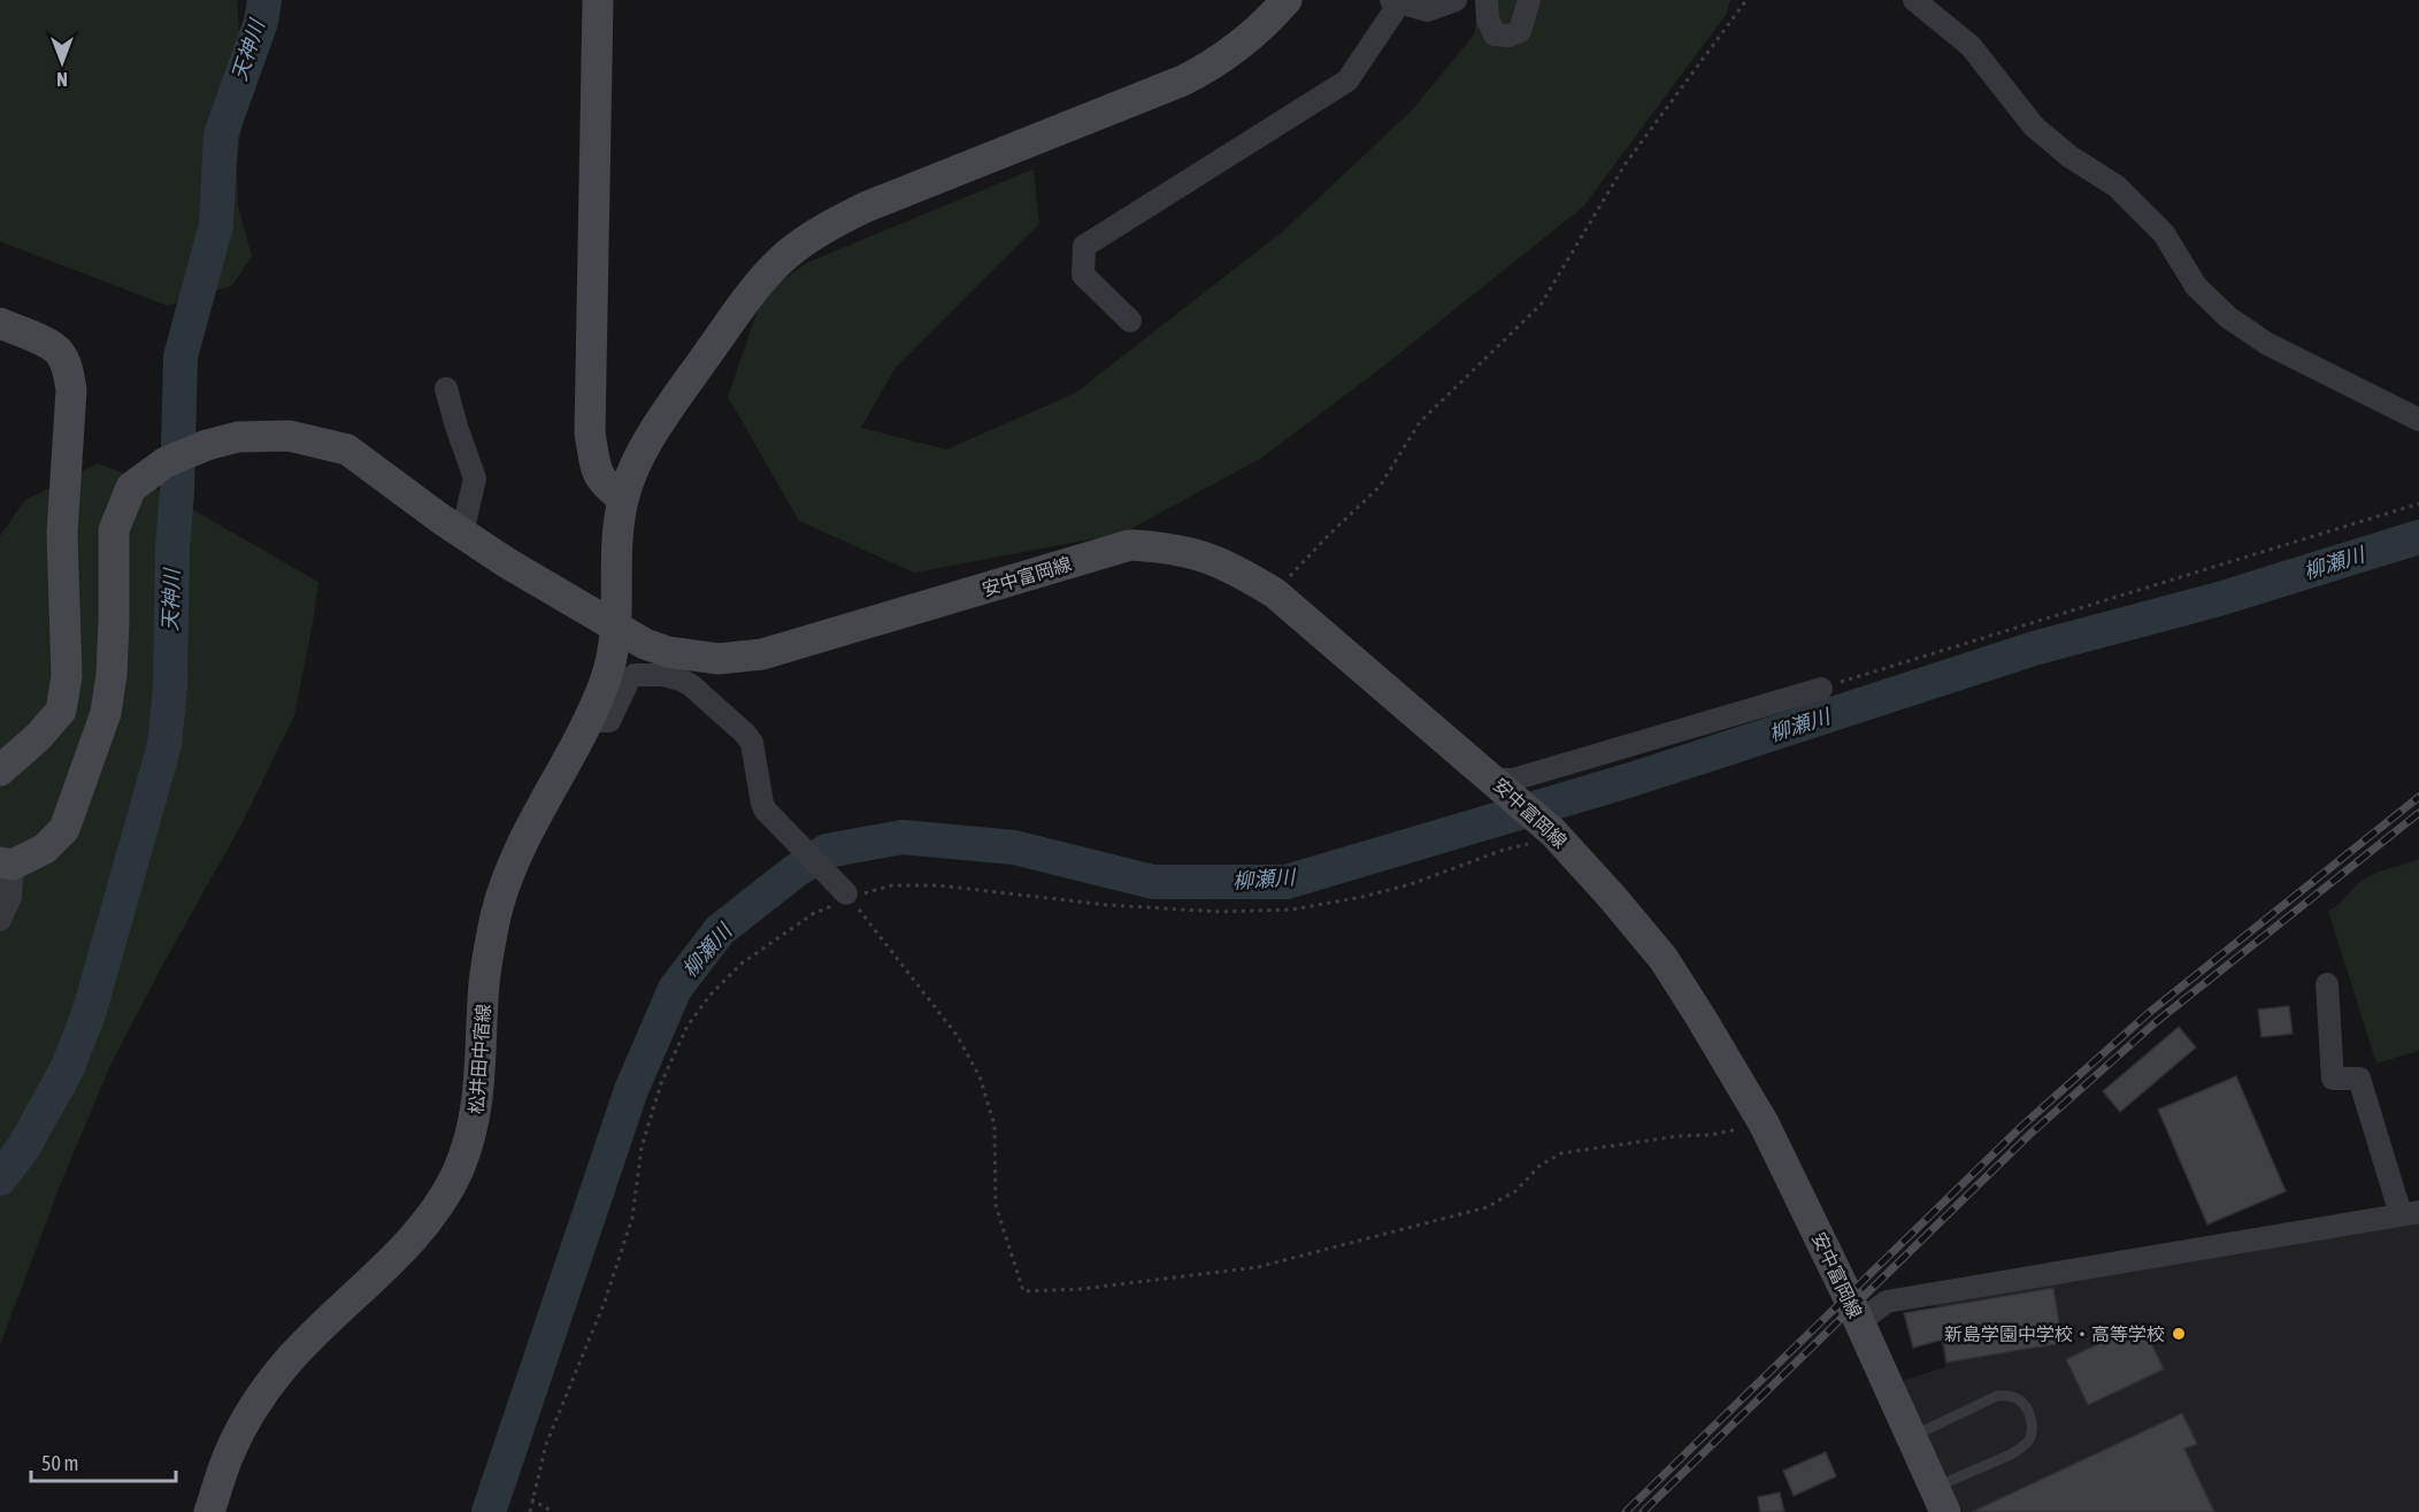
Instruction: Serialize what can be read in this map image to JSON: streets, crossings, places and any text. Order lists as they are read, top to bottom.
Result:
{
  "streets": {
    "main road": ["安中富岡線", "松井田中宿線"]
  },
  "crossings": [
    ["安中富岡線", "松井田中宿線"]
  ],
  "water": ["天神川", "柳瀬川"],
  "places": ["新島学園中学校・高等学校"],
  "scale_bar": "50 m",
  "north": "bottom"
}
